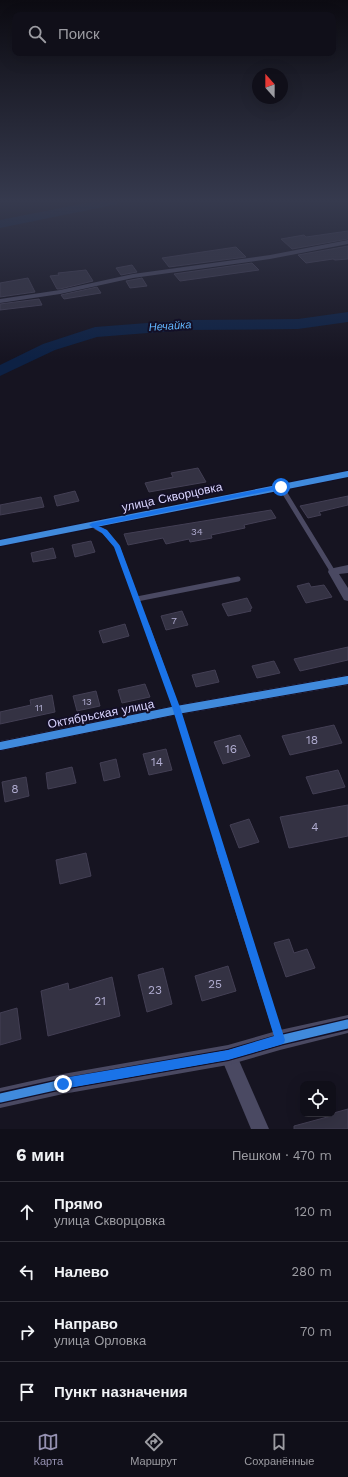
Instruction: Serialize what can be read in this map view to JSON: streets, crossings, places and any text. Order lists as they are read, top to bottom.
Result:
{
  "streets": {
    "street": ["улица Скворцовка", "Октябрьская улица"]
  },
  "water": ["Нечайка"],
  "house_numbers": [
    "34",
    "7",
    "13",
    "11",
    "18",
    "16",
    "14",
    "8",
    "4",
    "25",
    "23",
    "21"
  ],
  "north": "top",
  "page": {
    "search": "Поиск",
    "heading": ["6 мин", "Пешком · 470 m"],
    "list": [
      ["Прямо", "улица Скворцовка", "120 m"],
      ["Налево", "280 m"],
      ["Направо", "улица Орловка", "70 m"],
      "Пункт назначения"
    ],
    "nav": ["Карта", "Маршрут", "Сохранённые"]
  }
}
